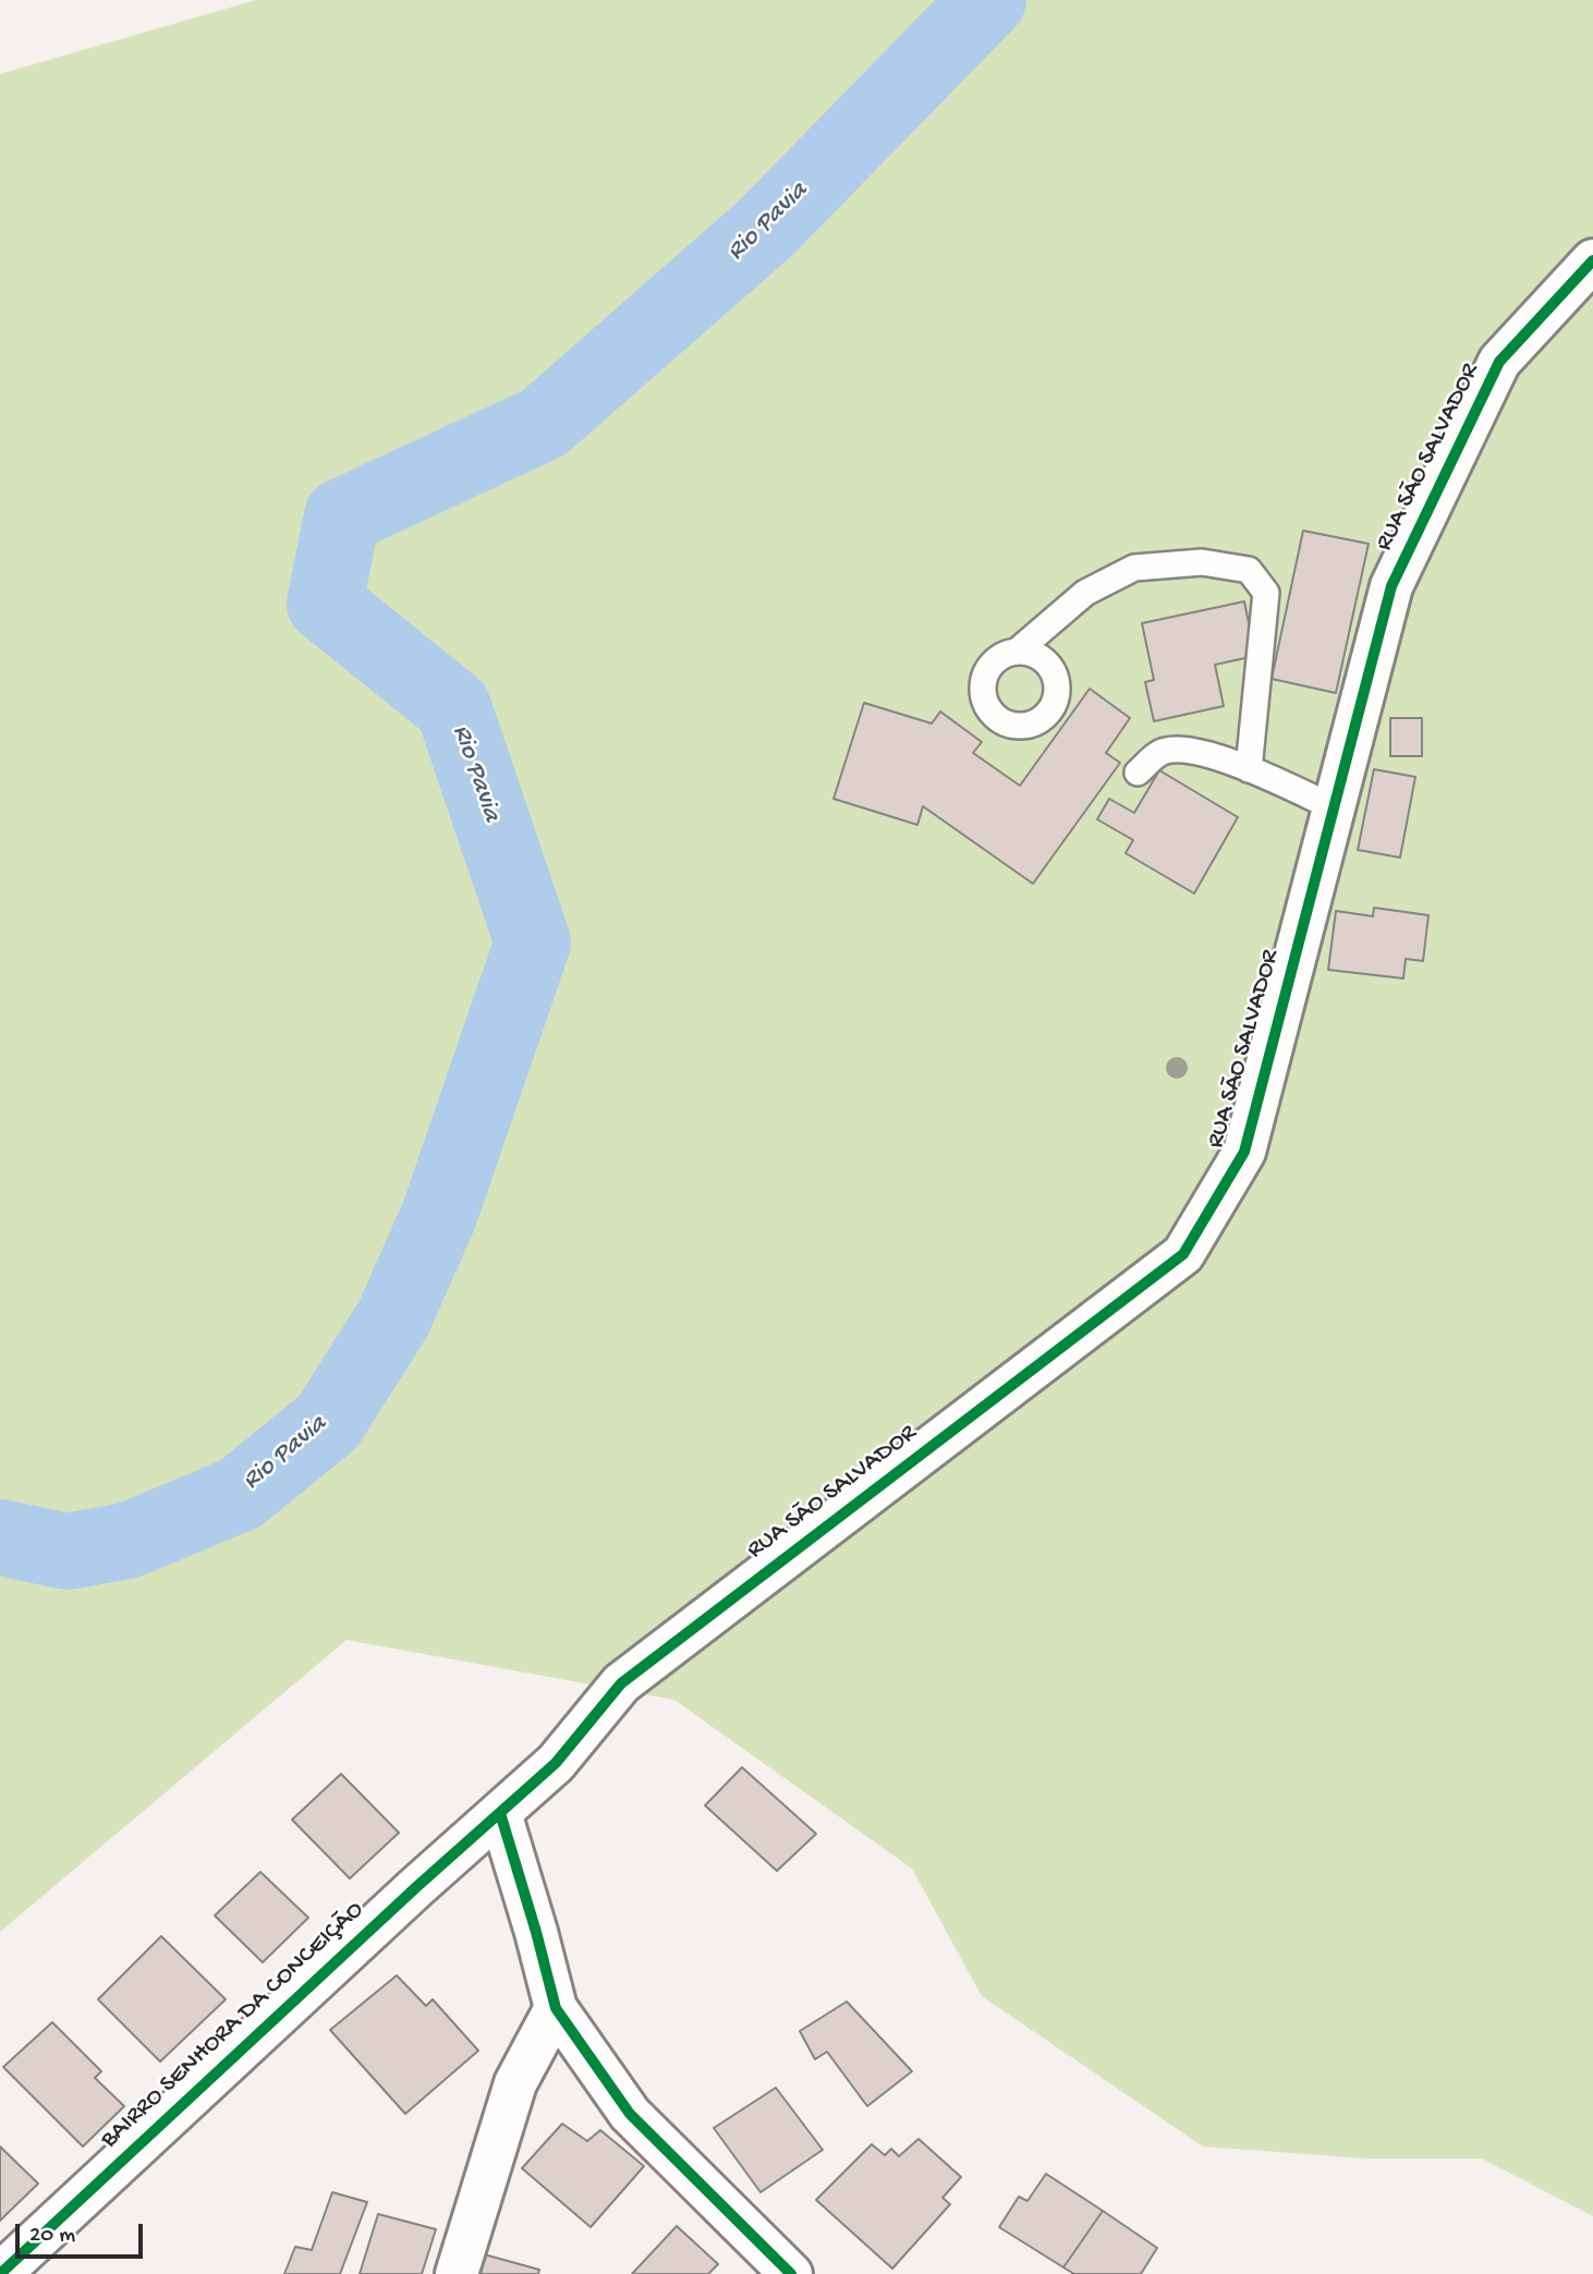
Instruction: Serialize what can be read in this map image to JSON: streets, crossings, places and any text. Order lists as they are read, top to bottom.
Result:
{
  "streets": {
    "street": ["RUA SÃO SALVADOR", "BAIRRO SENHORA DA CONCEIÇÃO"]
  },
  "crossings": [
    ["RUA SÃO SALVADOR", "BAIRRO SENHORA DA CONCEIÇÃO"]
  ],
  "water": ["Rio Pavia"],
  "scale_bar": "20 m"
}
